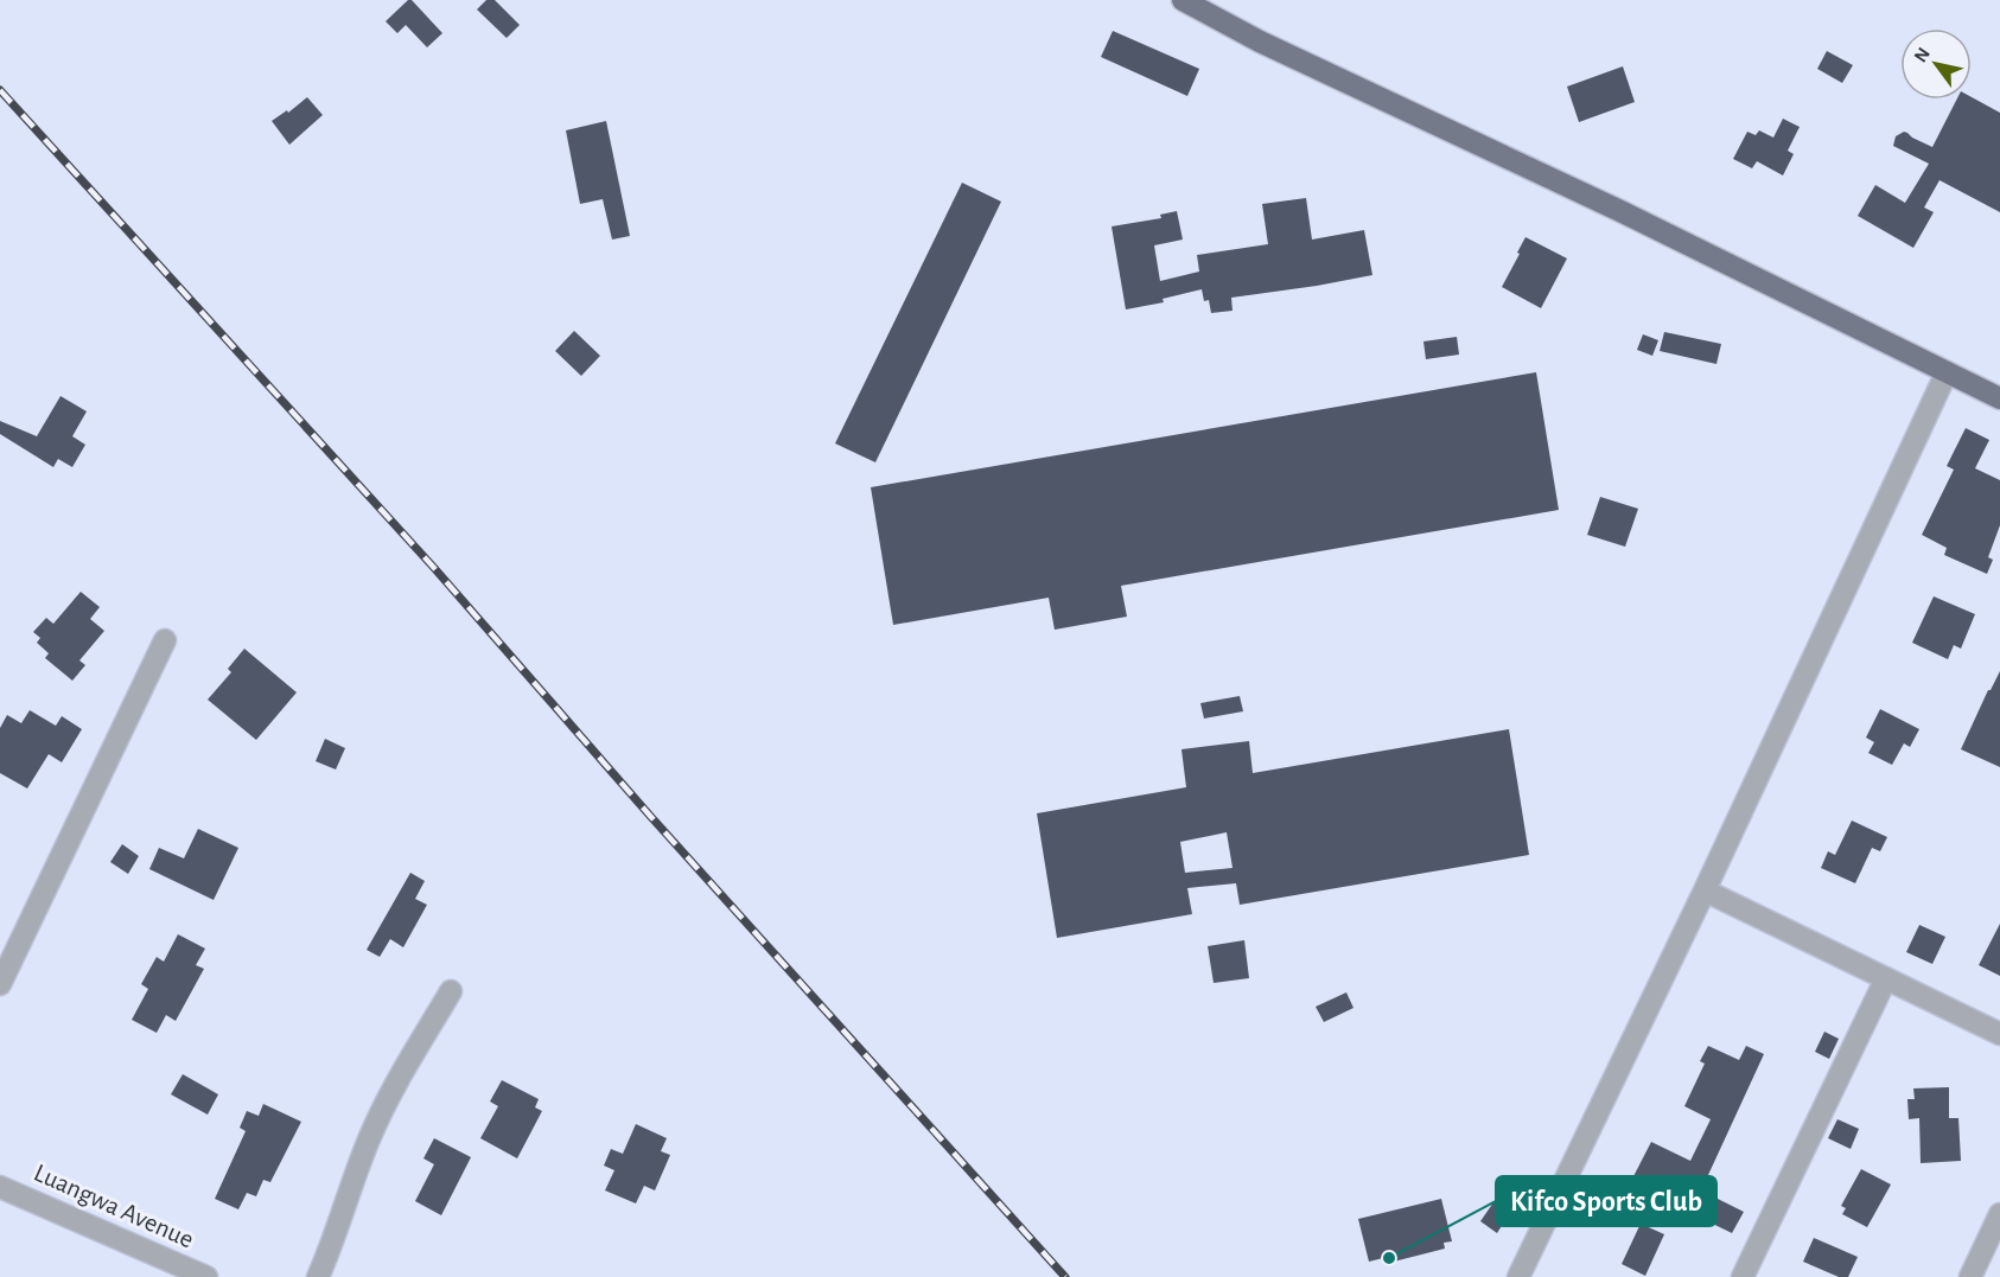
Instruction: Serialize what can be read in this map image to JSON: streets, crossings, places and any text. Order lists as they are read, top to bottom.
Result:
{
  "streets": {
    "street": ["Luangwa Avenue"]
  },
  "places": ["Kifco Sports Club"],
  "north": "top left"
}
